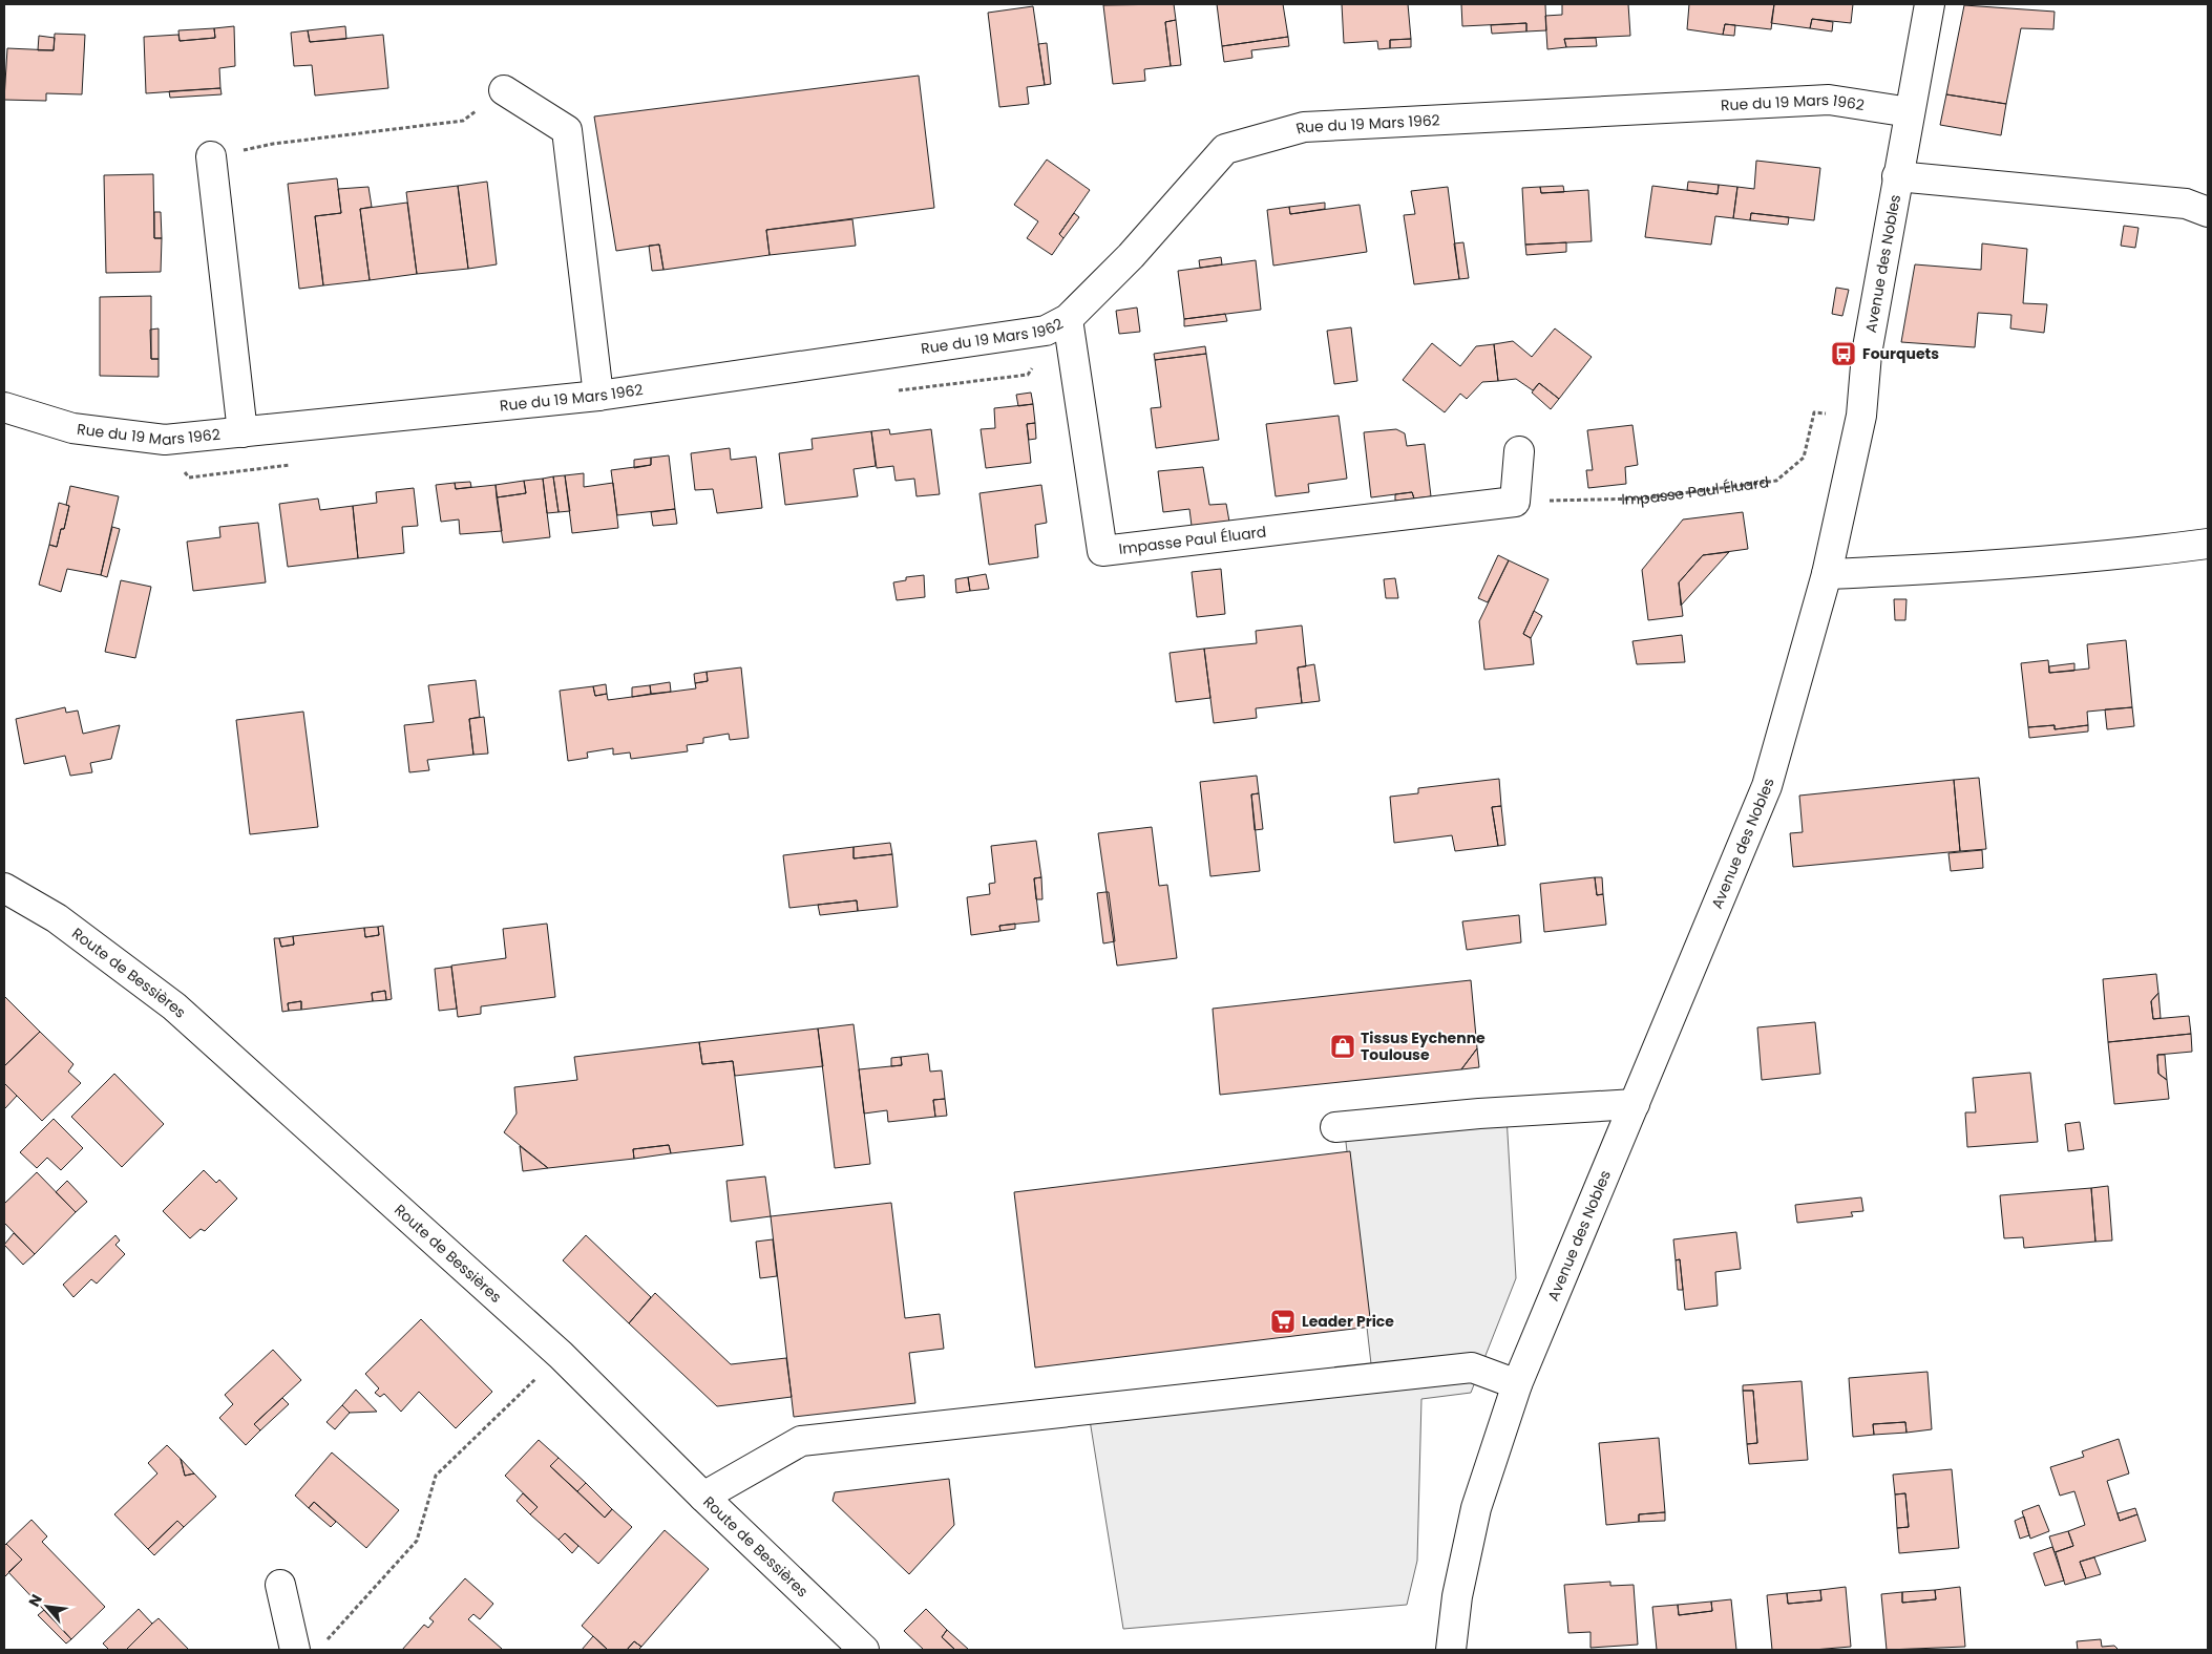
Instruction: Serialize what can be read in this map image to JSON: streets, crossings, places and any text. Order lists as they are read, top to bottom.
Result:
{
  "streets": {
    "street": [
      "Rue du 19 Mars 1962",
      "Avenue des Nobles",
      "Impasse Paul Éluard",
      "Route de Bessières"
    ]
  },
  "crossings": [
    ["Rue du 19 Mars 1962", "Avenue des Nobles"],
    ["Rue du 19 Mars 1962", "Impasse Paul Éluard"],
    ["Avenue des Nobles", "Impasse Paul Éluard"]
  ],
  "places": {
    "bus stop": ["Fourquets"],
    "shop": ["Tissus Eychenne Toulouse"],
    "supermarket": ["Leader Price"]
  },
  "north": "top left"
}
